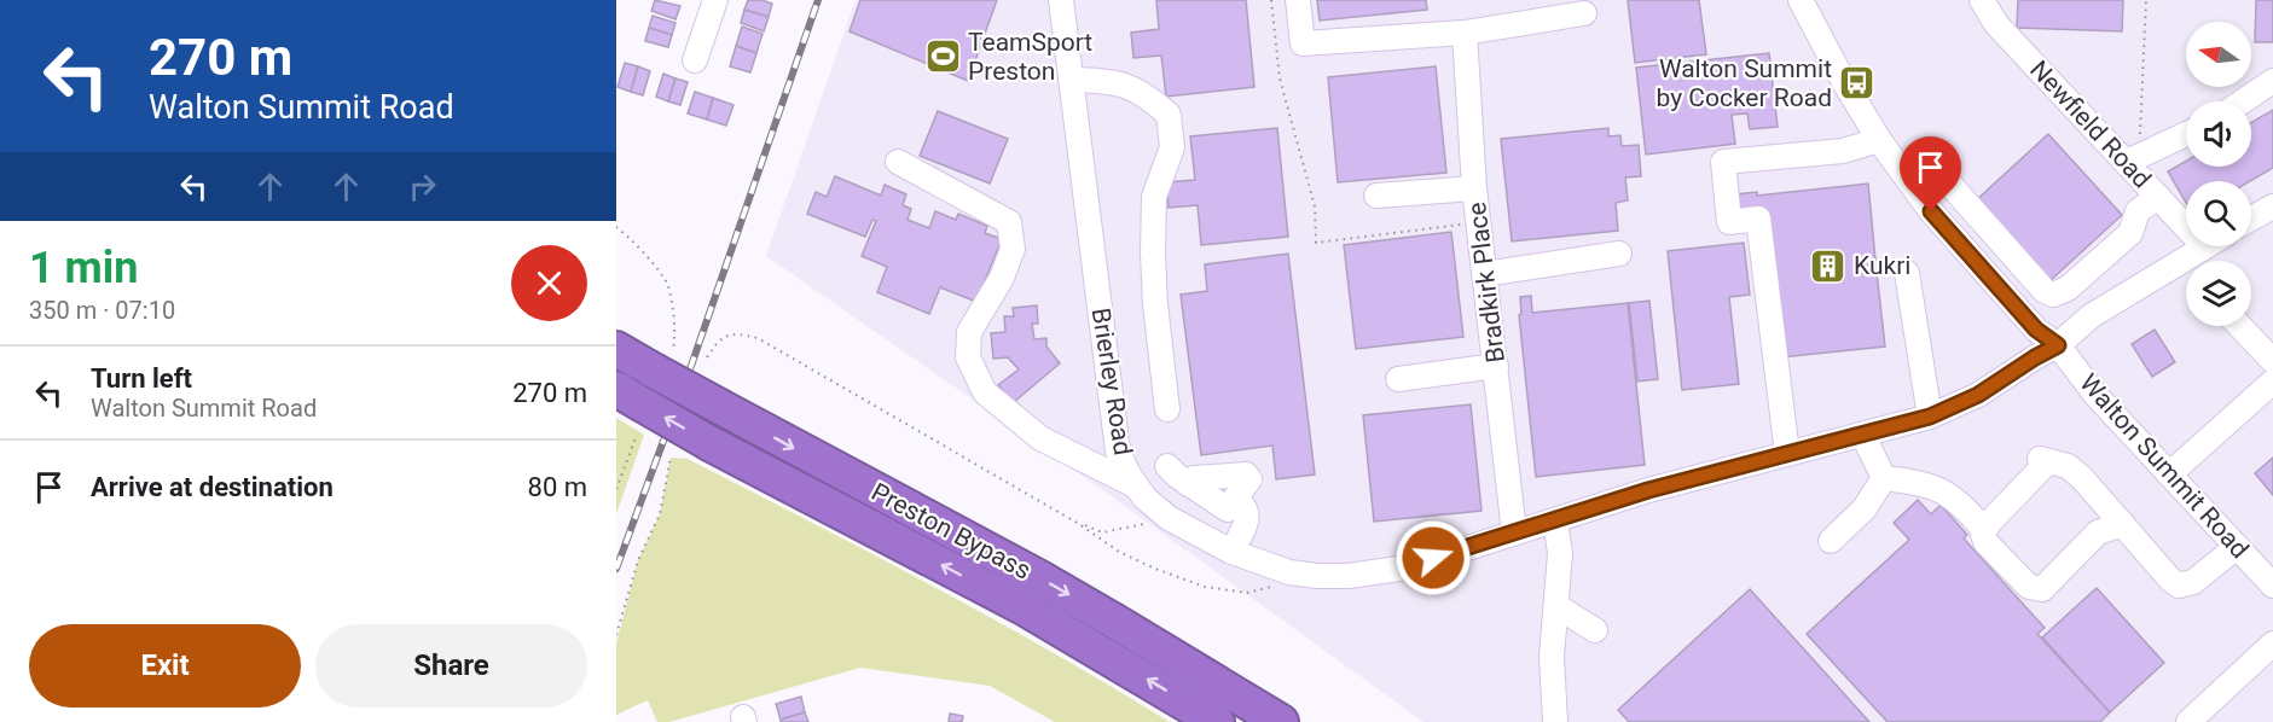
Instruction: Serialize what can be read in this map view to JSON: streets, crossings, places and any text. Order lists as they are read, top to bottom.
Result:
{
  "streets": {
    "highway": ["Preston Bypass"],
    "street": [
      "Newfield Road",
      "Bradkirk Place",
      "Brierley Road",
      "Walton Summit Road"
    ]
  },
  "crossings": [
    ["Bradkirk Place", "Brierley Road"],
    ["Brierley Road", "Walton Summit Road"]
  ],
  "places": {
    "sports": ["TeamSport Preston"],
    "bus stop": ["Walton Summit by Cocker Road"],
    "building": ["Kukri"]
  },
  "north": "left",
  "page": {
    "turn": ["270 m", "Walton Summit Road"],
    "heading": ["1 min", "350 m · 07:10"],
    "list": [
      {
        "name": "Turn left",
        "note": "Walton Summit Road",
        "value": "270 m"
      },
      {
        "name": "Arrive at destination",
        "value": "80 m"
      }
    ],
    "buttons": ["Exit", "Share"]
  }
}
